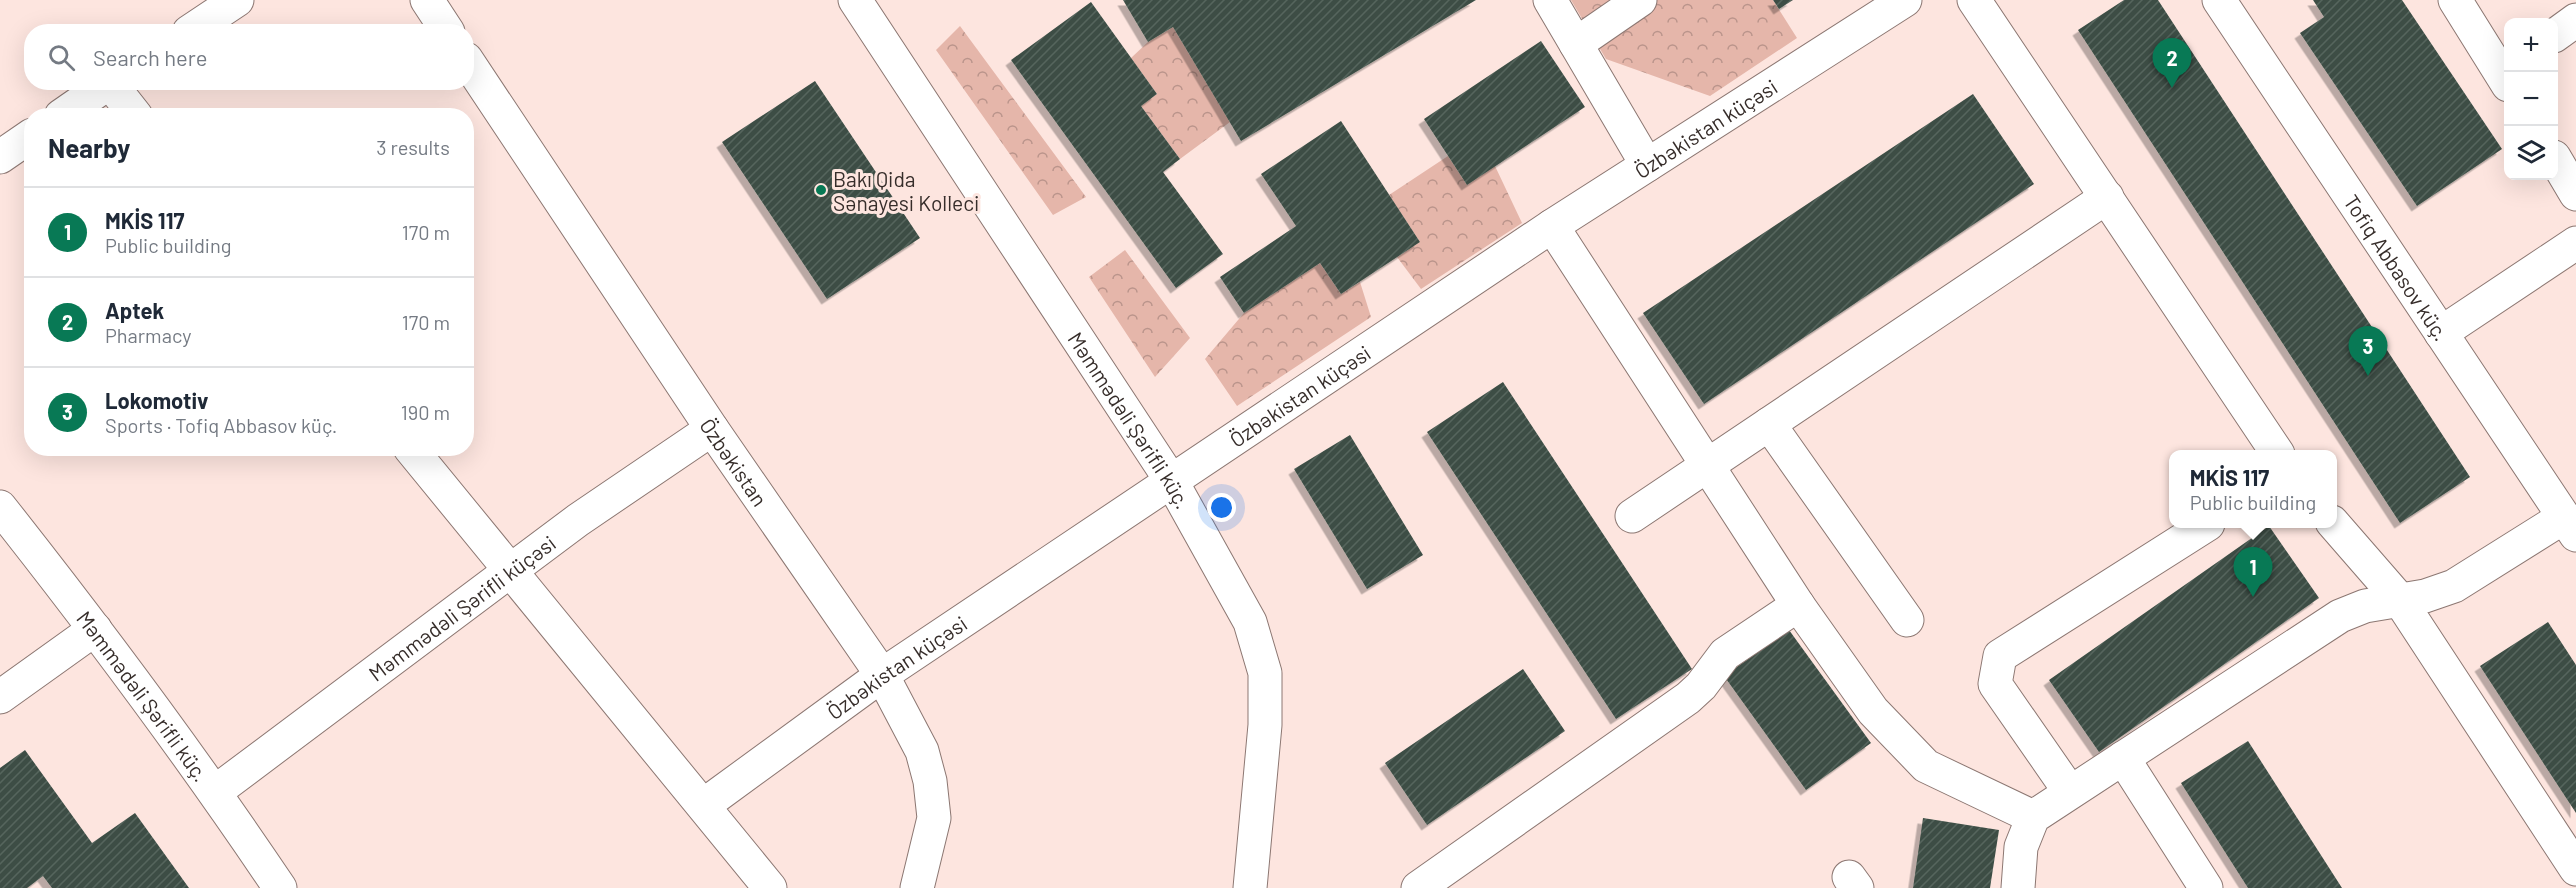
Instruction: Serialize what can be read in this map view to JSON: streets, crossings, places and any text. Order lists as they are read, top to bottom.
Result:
{
  "streets": {
    "street": [
      "Özbəkistan küçəsi",
      "Tofiq Abbasov küç.",
      "Məmmədəli Şərifli küç.",
      "Özbəkistan",
      "Məmmədəli Şərifli küçəsi"
    ]
  },
  "crossings": [
    ["Özbəkistan küçəsi", "Məmmədəli Şərifli küç."],
    ["Özbəkistan küçəsi", "Özbəkistan"],
    ["Məmmədəli Şərifli küç.", "Məmmədəli Şərifli küçəsi"],
    ["Özbəkistan", "Məmmədəli Şərifli küçəsi"]
  ],
  "places": ["Bakı Qida Sənayesi Kolleci"],
  "page": {
    "map_buttons": ["+", "−"],
    "search": "Search here",
    "pins": ["2", "3", "1"],
    "heading": ["Nearby", "3 results"],
    "list": [
      {
        "mark": "1",
        "name": "MKİS 117",
        "note": "Public building",
        "value": "170 m"
      },
      {
        "mark": "2",
        "name": "Aptek",
        "note": "Pharmacy",
        "value": "170 m"
      },
      {
        "mark": "3",
        "name": "Lokomotiv",
        "note": "Sports · Tofiq Abbasov küç.",
        "value": "190 m"
      }
    ],
    "popup": ["MKİS 117", "Public building"]
  }
}
